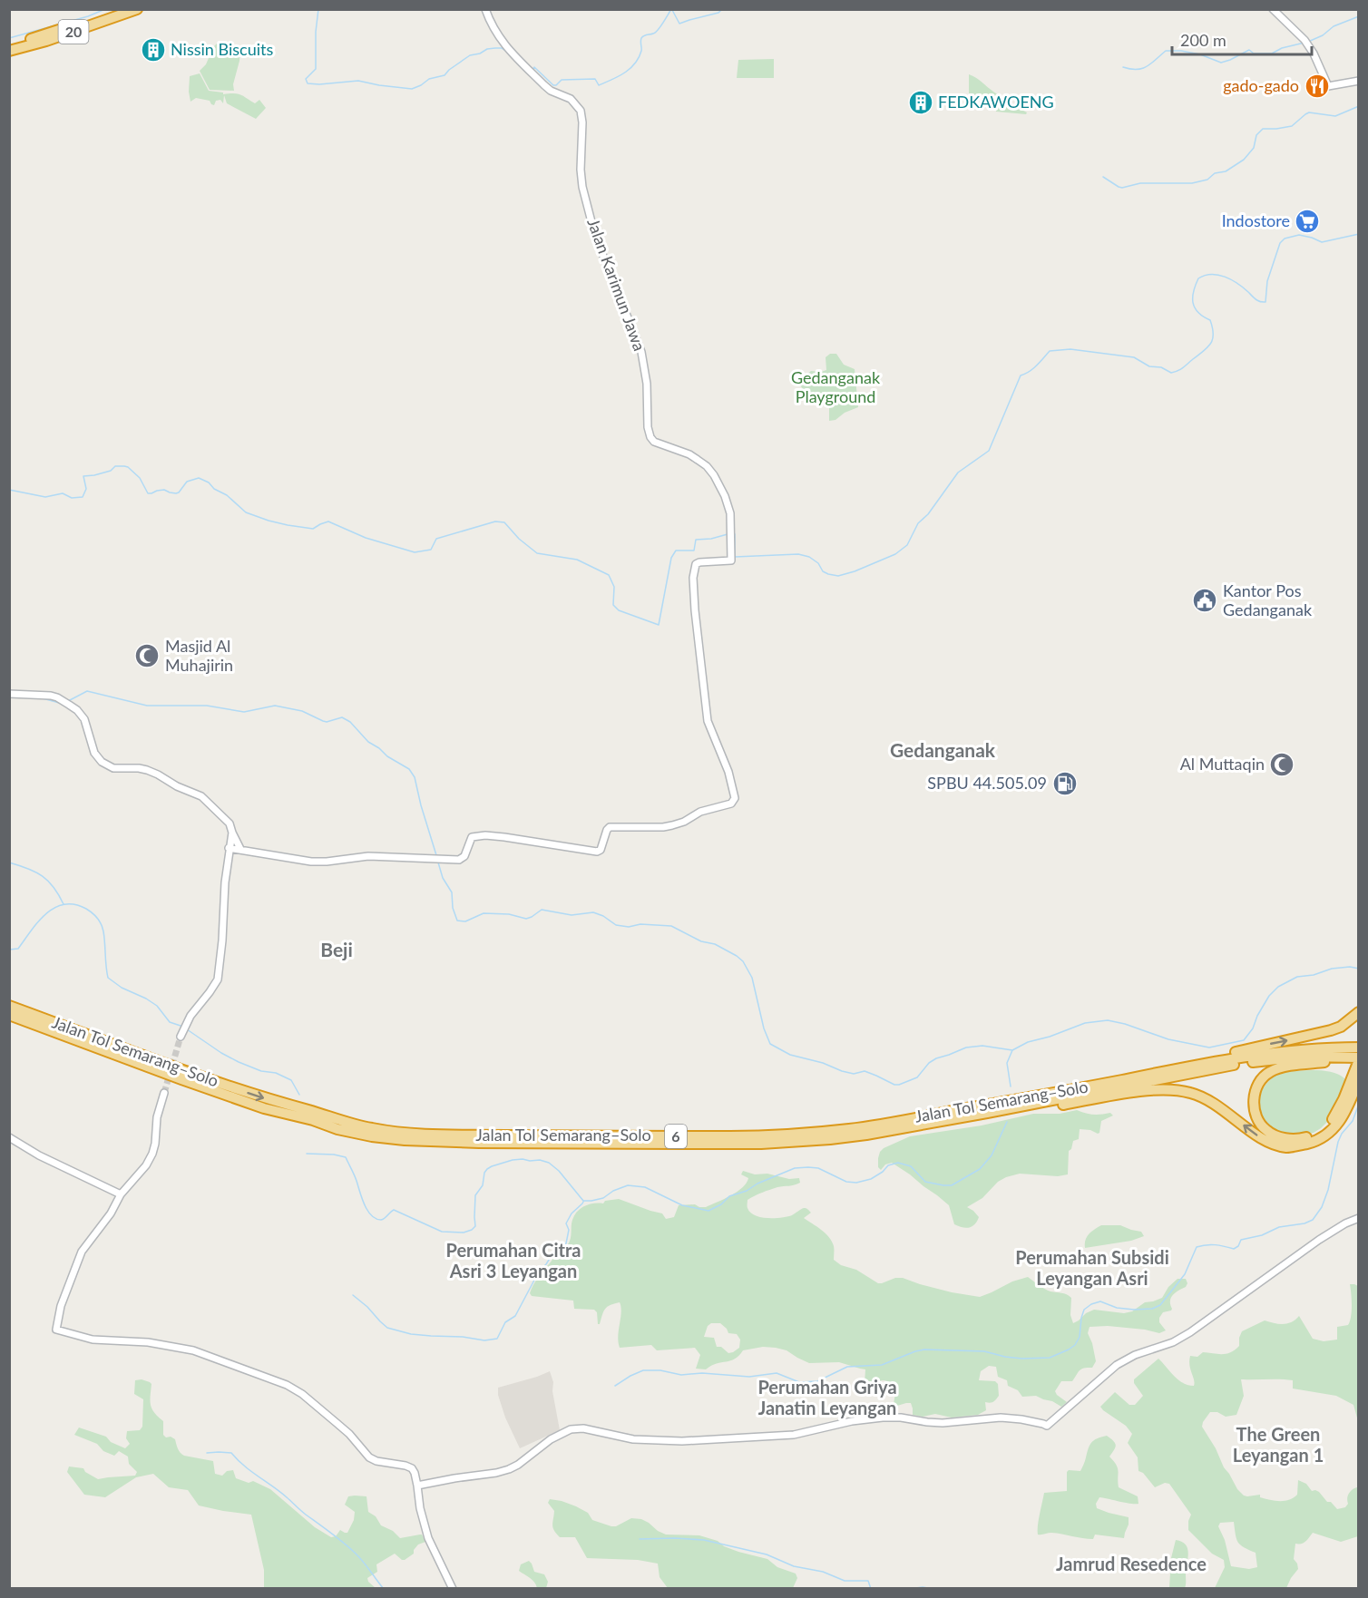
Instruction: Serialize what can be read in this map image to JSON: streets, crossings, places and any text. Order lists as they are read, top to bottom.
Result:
{
  "streets": {
    "highway": ["20", "Jalan Tol Semarang–Solo", "6"],
    "street": ["Jalan Karimun Jawa"]
  },
  "districts": [
    "Gedanganak",
    "Beji",
    "Perumahan Citra Asri 3 Leyangan",
    "Perumahan Subsidi Leyangan Asri",
    "Perumahan Griya Janatin Leyangan",
    "The Green Leyangan 1",
    "Jamrud Resedence"
  ],
  "parks": ["Gedanganak Playground"],
  "places": {
    "building": ["Nissin Biscuits", "FEDKAWOENG"],
    "restaurant": ["gado-gado"],
    "supermarket": ["Indostore"],
    "public building": ["Kantor Pos Gedanganak"],
    "mosque": ["Masjid Al Muhajirin", "Al Muttaqin"],
    "fuel station": ["SPBU 44.505.09"]
  },
  "scale_bar": "200 m"
}
